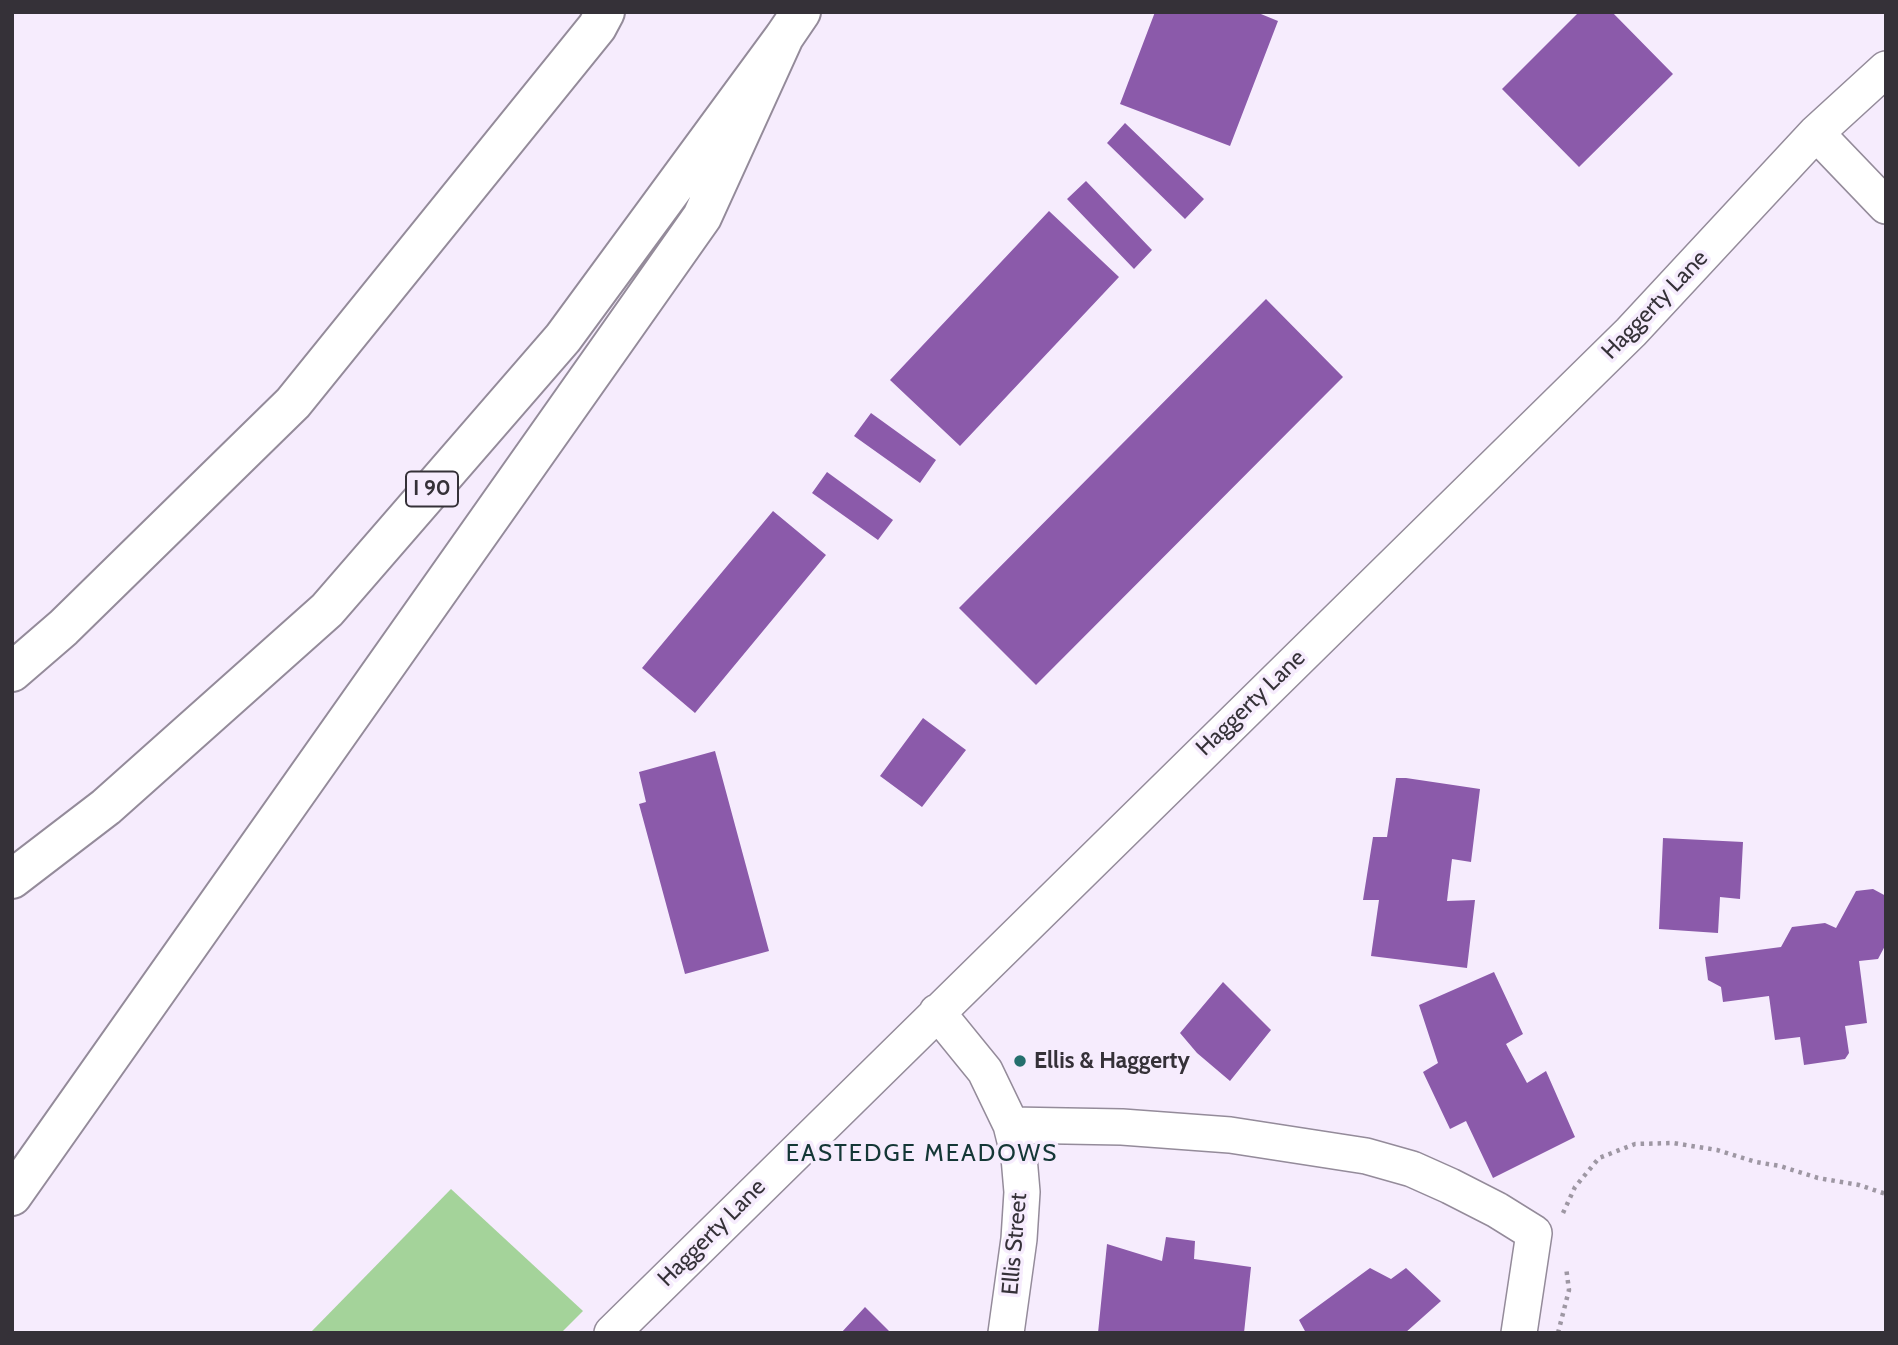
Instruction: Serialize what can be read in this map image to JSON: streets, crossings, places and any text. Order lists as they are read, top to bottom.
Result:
{
  "streets": {
    "highway": ["I 90"],
    "street": ["Haggerty Lane", "Ellis Street"]
  },
  "crossings": [
    ["Haggerty Lane", "Ellis Street"]
  ],
  "districts": ["EASTEDGE MEADOWS"],
  "places": ["Ellis & Haggerty"]
}
